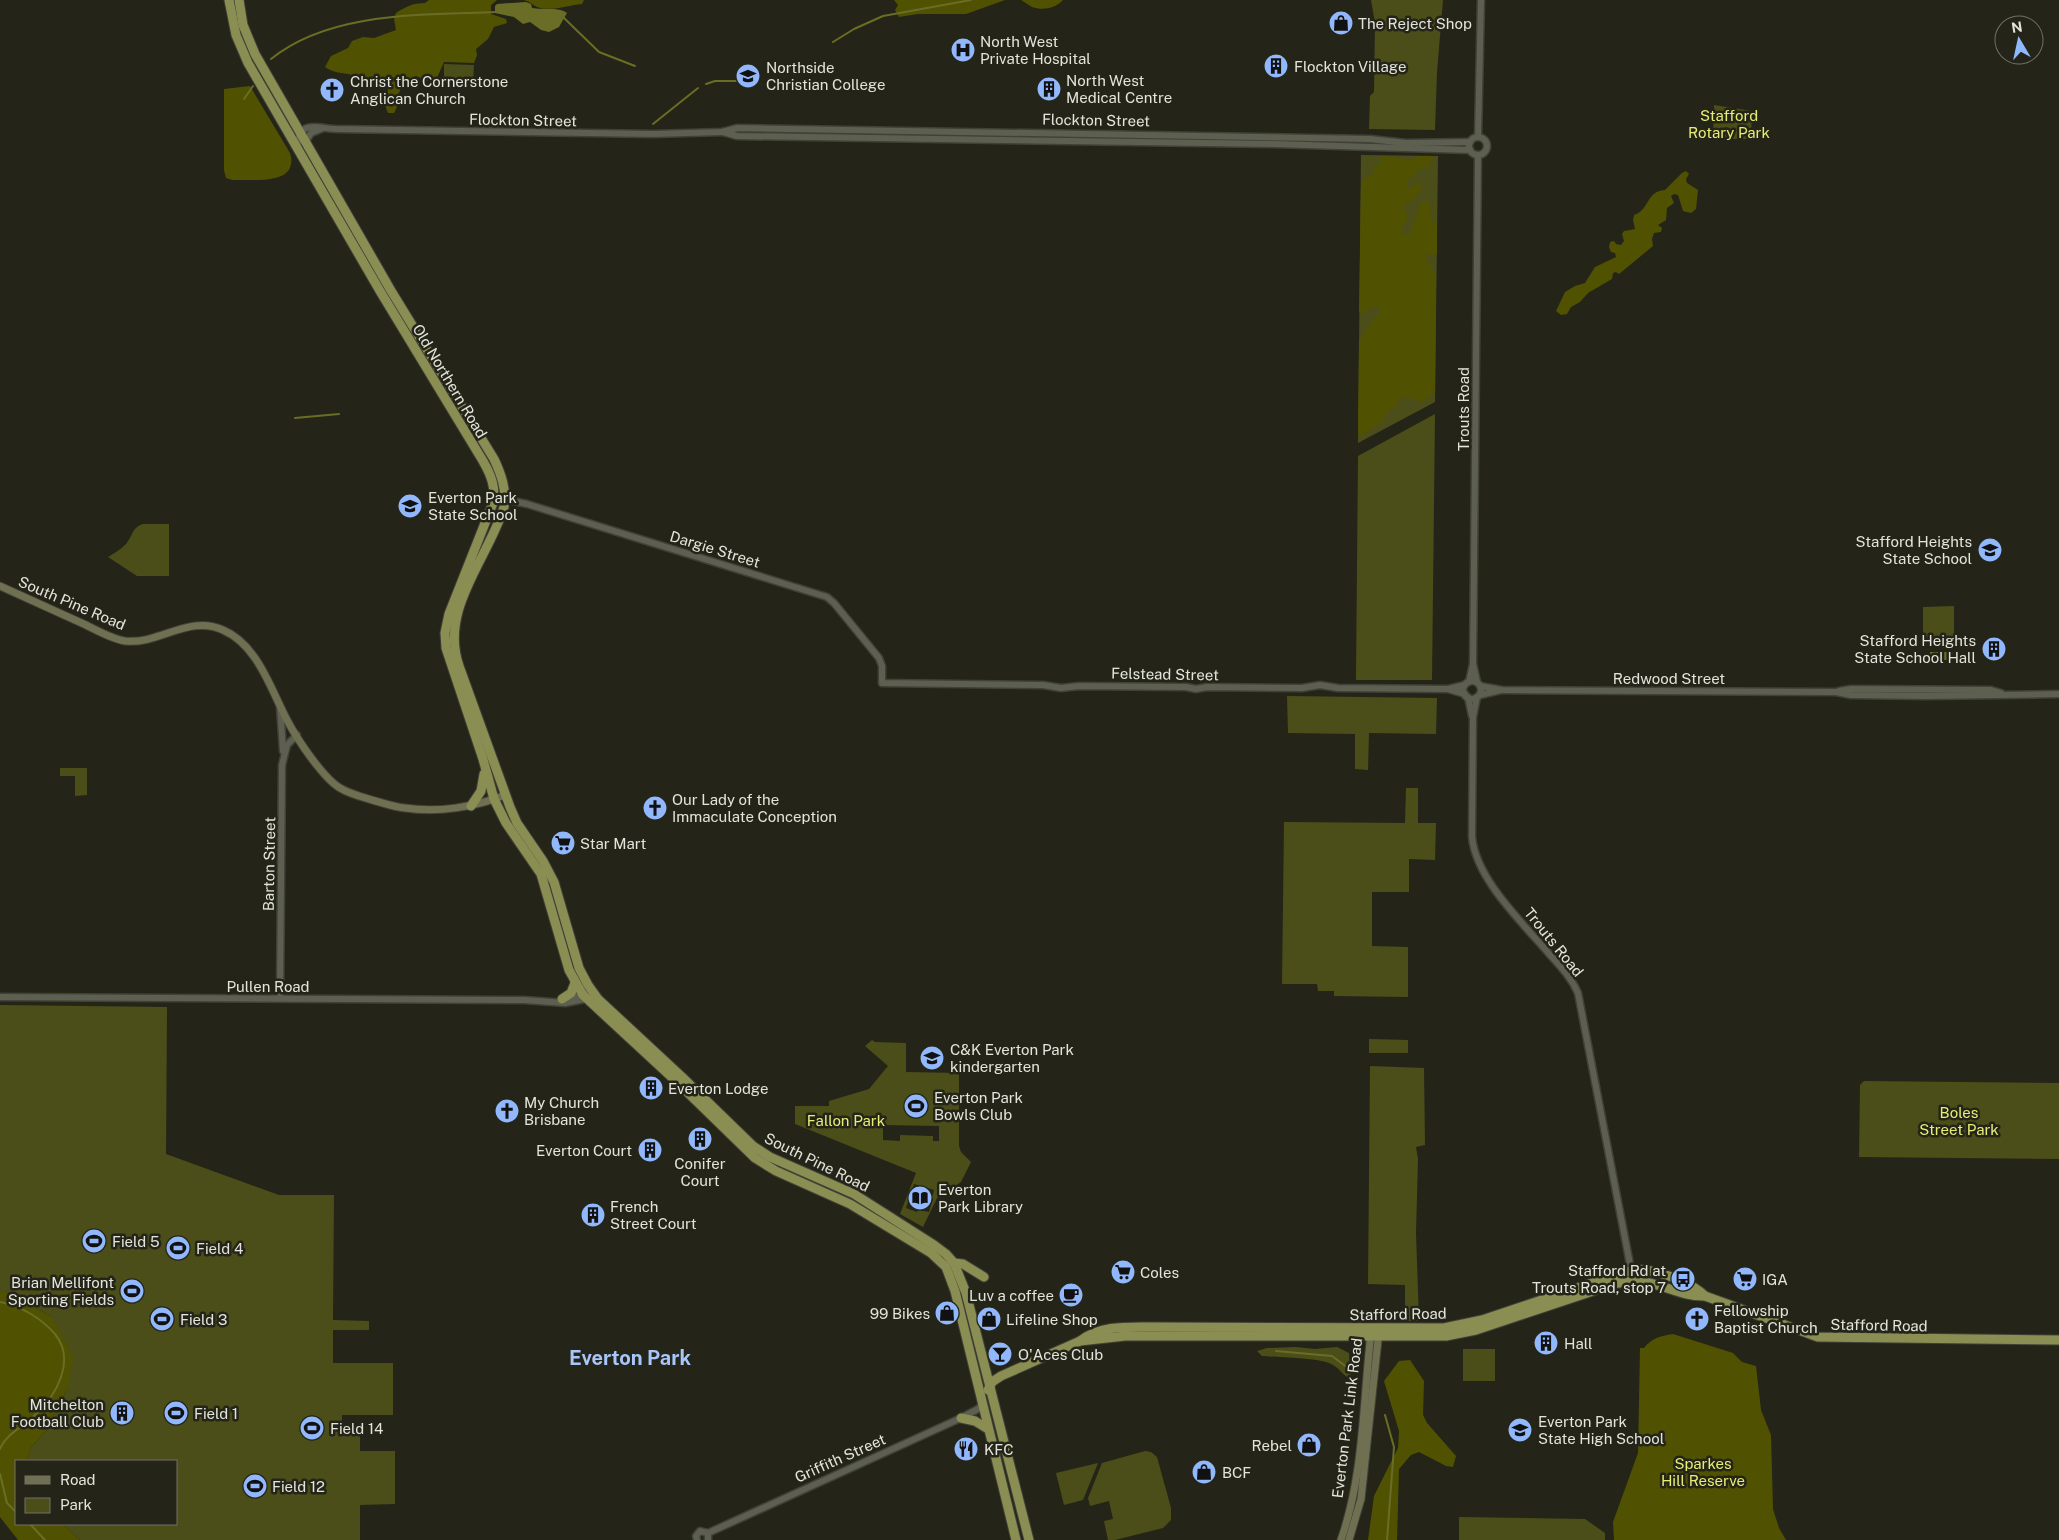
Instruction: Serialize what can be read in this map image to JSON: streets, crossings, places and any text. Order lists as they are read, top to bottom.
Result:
{
  "streets": {
    "highway": ["Old Northern Road", "South Pine Road", "Stafford Road"],
    "main road": ["Everton Park Link Road"],
    "street": [
      "Flockton Street",
      "Trouts Road",
      "Dargie Street",
      "Felstead Street",
      "Redwood Street",
      "Barton Street",
      "Pullen Road",
      "Griffith Street"
    ]
  },
  "crossings": [
    ["Flockton Street", "Old Northern Road"],
    ["Flockton Street", "Trouts Road"],
    ["Old Northern Road", "Dargie Street"],
    ["Old Northern Road", "South Pine Road"],
    ["Trouts Road", "Felstead Street"],
    ["Trouts Road", "Redwood Street"],
    ["Trouts Road", "Stafford Road"],
    ["Dargie Street", "Felstead Street"],
    ["South Pine Road", "Barton Street"],
    ["South Pine Road", "Pullen Road"],
    ["South Pine Road", "Stafford Road"],
    ["South Pine Road", "Griffith Street"],
    ["Felstead Street", "Redwood Street"],
    ["Barton Street", "Pullen Road"],
    ["Stafford Road", "Everton Park Link Road"]
  ],
  "districts": ["Everton Park"],
  "parks": [
    "Stafford Rotary Park",
    "Boles Street Park",
    "Fallon Park",
    "Sparkes Hill Reserve"
  ],
  "places": {
    "shop": [
      "The Reject Shop",
      "99 Bikes",
      "Lifeline Shop",
      "Rebel",
      "BCF"
    ],
    "hospital": ["North West Private Hospital"],
    "building": [
      "Flockton Village",
      "North West Medical Centre",
      "Stafford Heights State School Hall",
      "Everton Lodge",
      "Conifer Court",
      "Everton Court",
      "French Street Court",
      "Hall",
      "Mitchelton Football Club"
    ],
    "school or university": [
      "Northside Christian College",
      "Everton Park State School",
      "Stafford Heights State School",
      "C&K Everton Park kindergarten",
      "Everton Park State High School"
    ],
    "church": [
      "Christ the Cornerstone Anglican Church",
      "Our Lady of the Immaculate Conception",
      "My Church Brisbane",
      "Fellowship Baptist Church"
    ],
    "supermarket": ["Star Mart", "Coles", "IGA"],
    "sports": [
      "Everton Park Bowls Club",
      "Field 5",
      "Field 4",
      "Brian Mellifont Sporting Fields",
      "Field 3",
      "Field 1",
      "Field 14",
      "Field 12"
    ],
    "library": ["Everton Park Library"],
    "bus stop": ["Stafford Rd at Trouts Road, stop 7"],
    "cafe": ["Luv a coffee"],
    "bar": ["O'Aces Club"],
    "restaurant": ["KFC"]
  },
  "legend": ["Road", "Park"],
  "north": "top"
}
